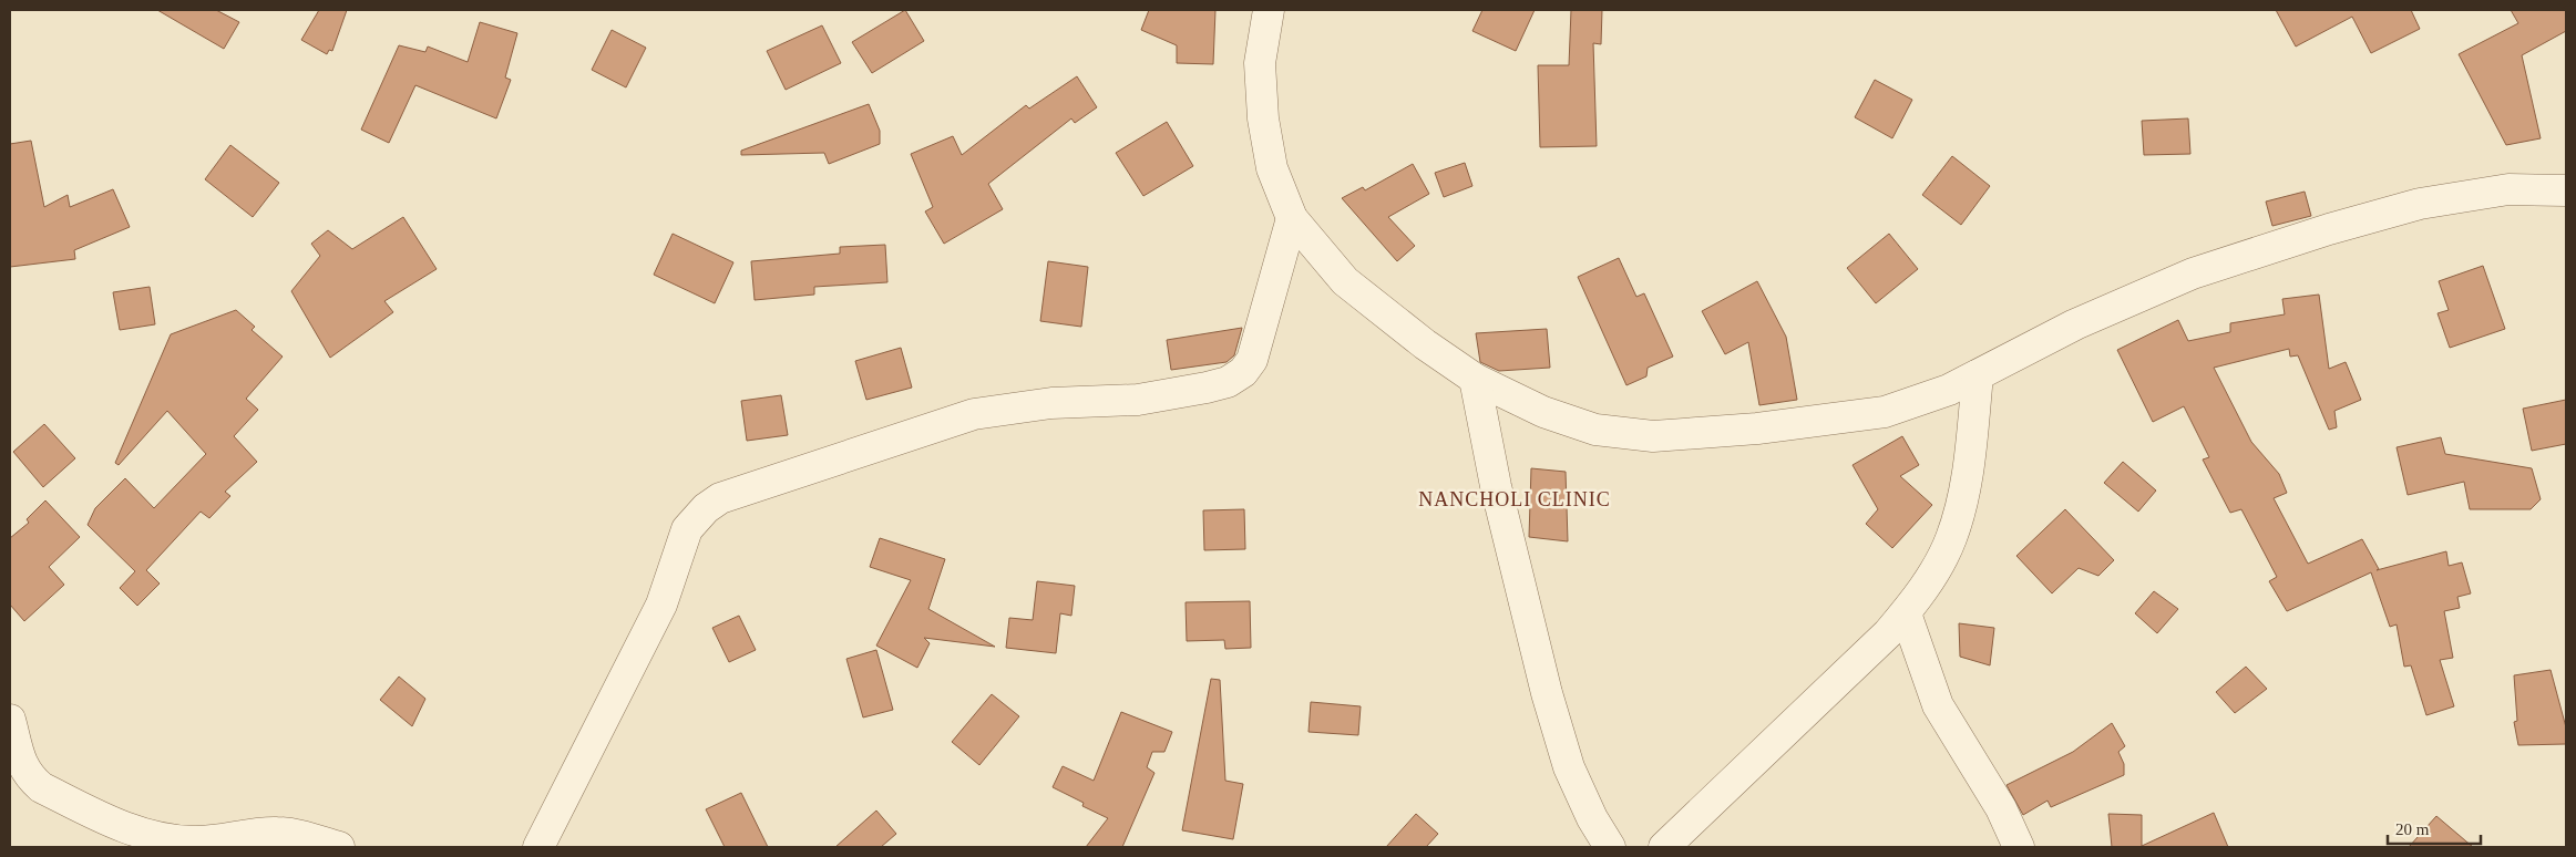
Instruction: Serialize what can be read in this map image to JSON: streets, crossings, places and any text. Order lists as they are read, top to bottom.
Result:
{
  "districts": ["NANCHOLI CLINIC"],
  "scale_bar": "20 m"
}
